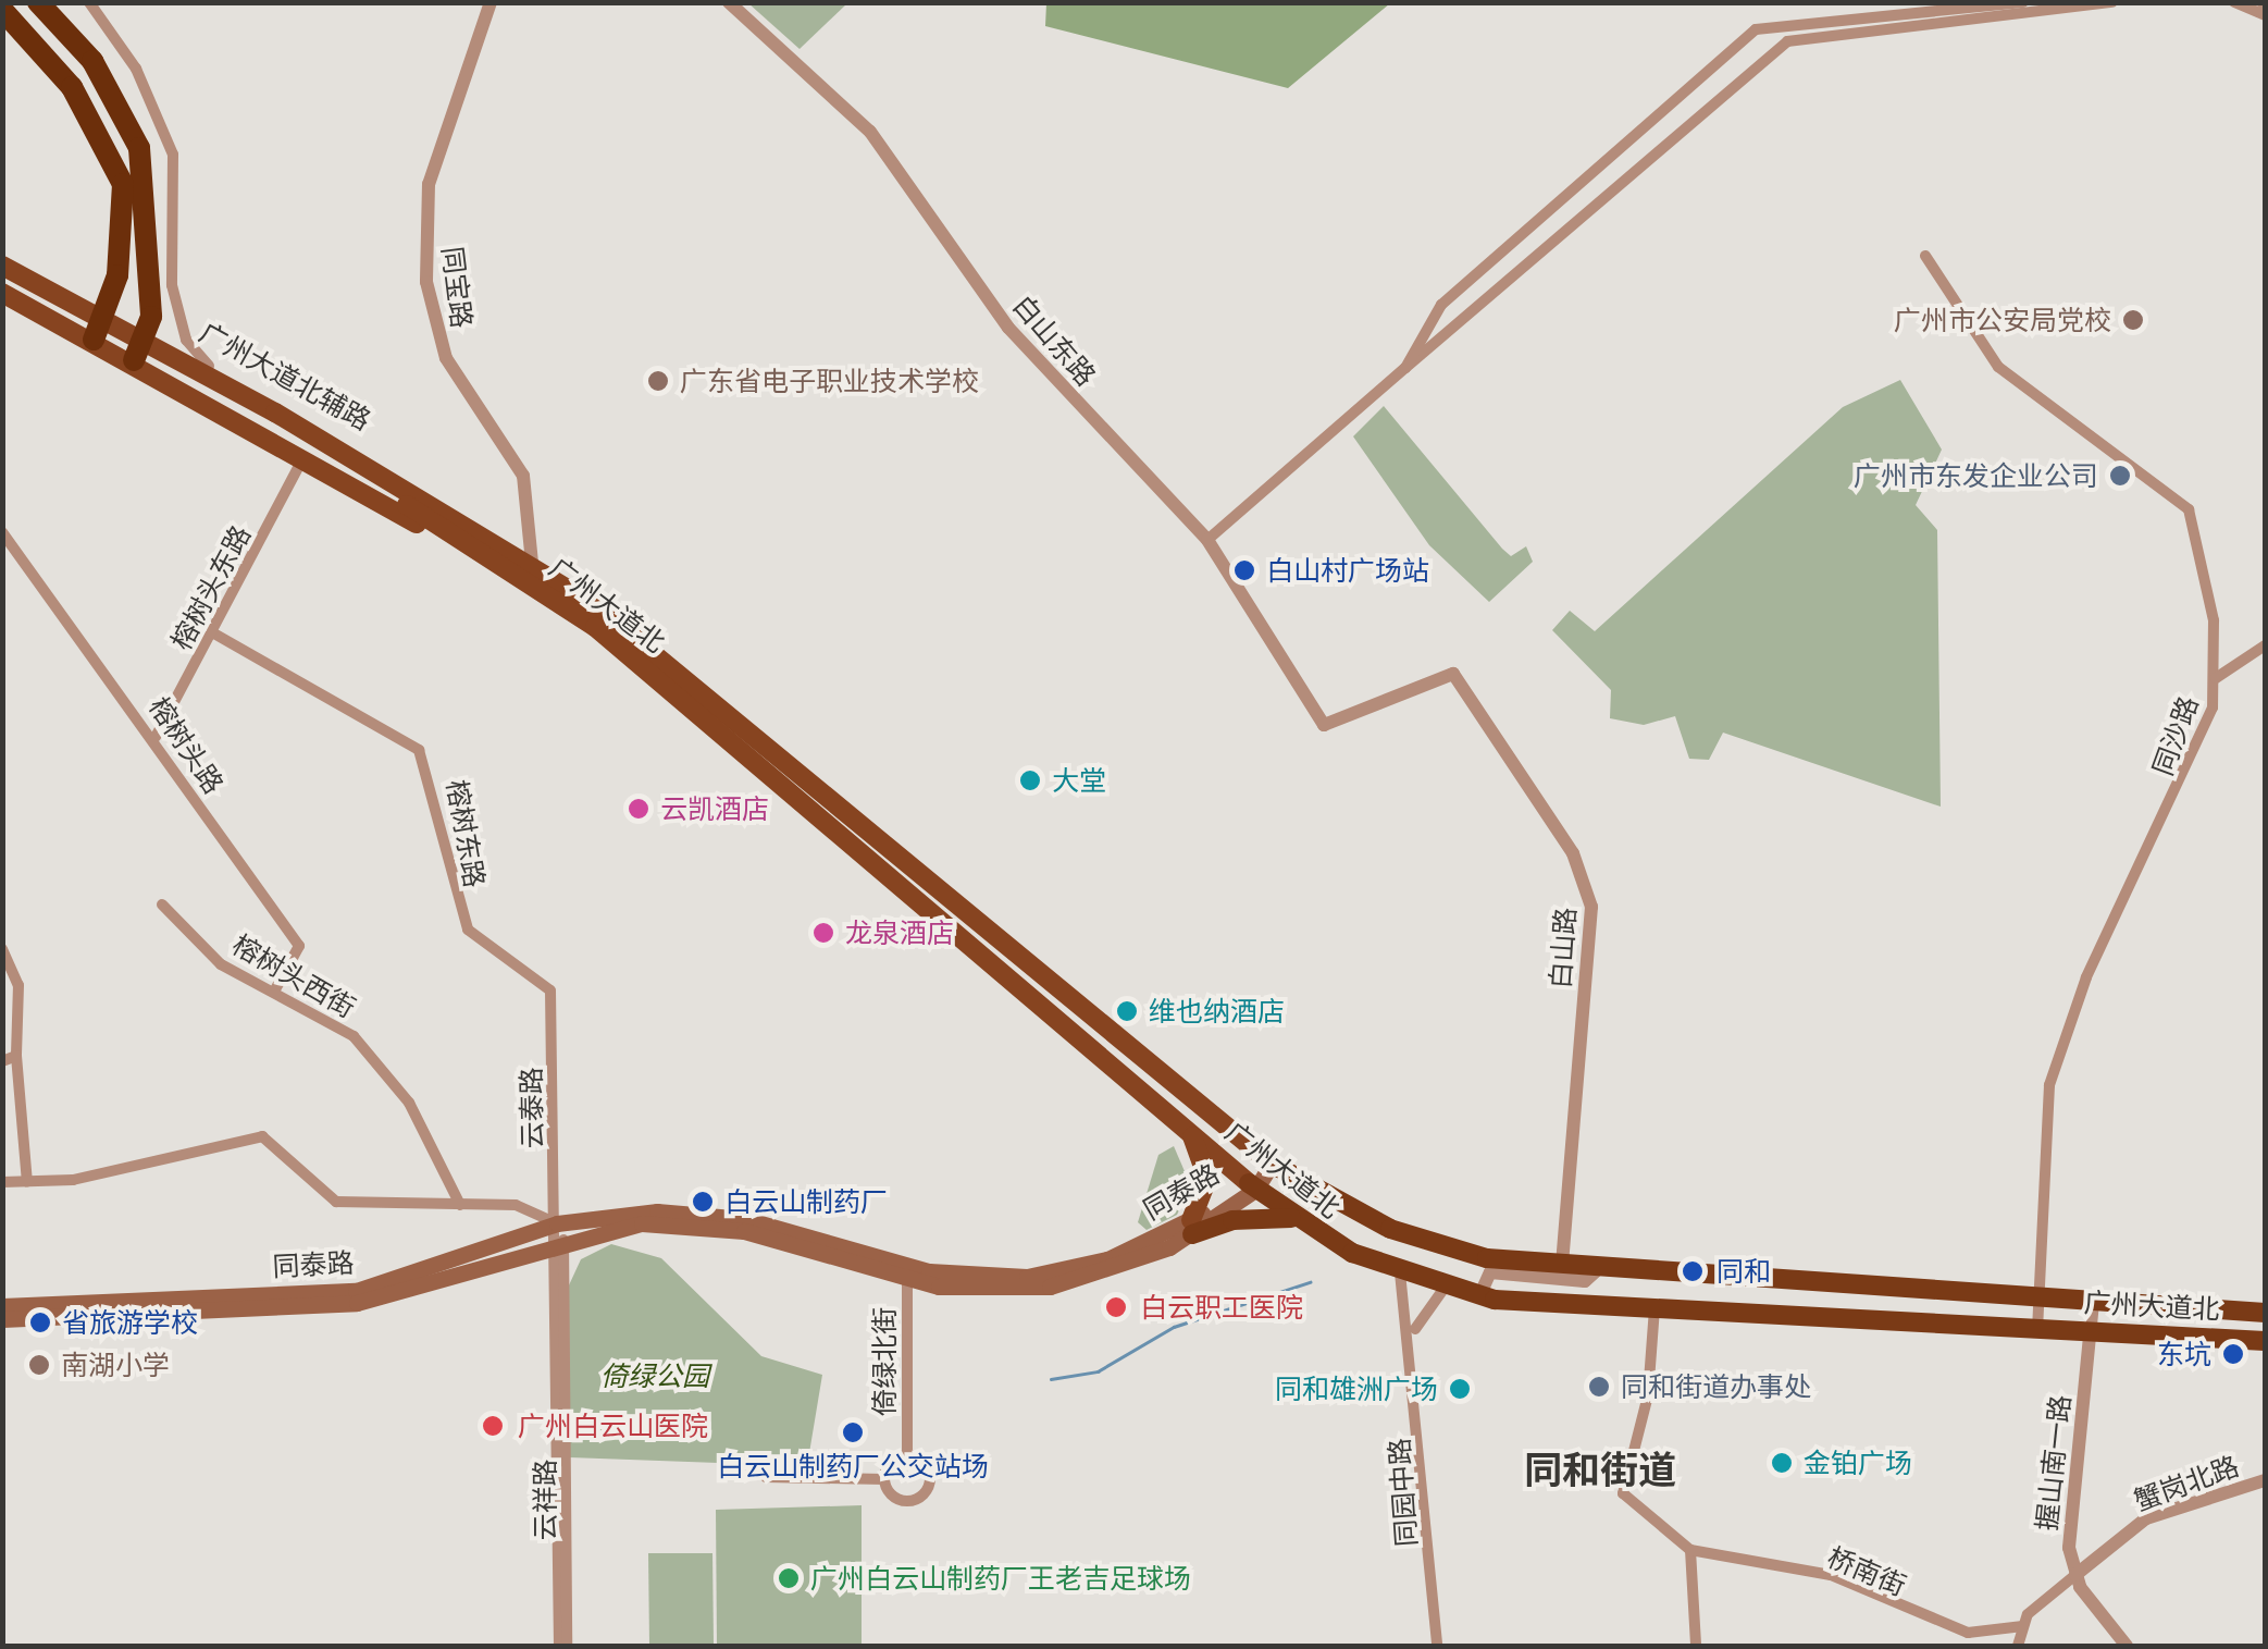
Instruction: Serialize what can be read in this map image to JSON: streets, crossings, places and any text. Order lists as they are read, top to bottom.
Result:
{
  "streets": {
    "highway": ["广州大道北"],
    "main road": ["广州大道北辅路", "同泰路"],
    "street": [
      "同宝路",
      "白山东路",
      "榕树头东路",
      "同沙路",
      "榕树头路",
      "榕树东路",
      "白山路",
      "榕树头西街",
      "云泰路",
      "倚绿北街",
      "握山南一路",
      "蟹岗北路",
      "同园中路",
      "云祥路",
      "桥南街"
    ]
  },
  "crossings": [
    ["同宝路", "广州大道北辅路"],
    ["同宝路", "广州大道北"],
    ["白山东路", "白山路"],
    ["广州大道北辅路", "广州大道北"],
    ["榕树头东路", "榕树头路"],
    ["榕树头东路", "榕树东路"],
    ["广州大道北", "同沙路"],
    ["广州大道北", "白山路"],
    ["广州大道北", "同泰路"],
    ["广州大道北", "握山南一路"],
    ["广州大道北", "同园中路"],
    ["榕树头路", "榕树头西街"],
    ["榕树东路", "云泰路"],
    ["云泰路", "同泰路"],
    ["云泰路", "云祥路"],
    ["同泰路", "倚绿北街"],
    ["同泰路", "云祥路"],
    ["握山南一路", "蟹岗北路"]
  ],
  "districts": ["同和街道"],
  "parks": ["倚绿公园"],
  "places": [
    "广州市公安局党校",
    "广东省电子职业技术学校",
    "广州市东发企业公司",
    "白山村广场站",
    "大堂",
    "云凯酒店",
    "龙泉酒店",
    "维也纳酒店",
    "白云山制药厂",
    "同和",
    "白云职工医院",
    "省旅游学校",
    "东坑",
    "南湖小学",
    "同和街道办事处",
    "同和雄洲广场",
    "广州白云山医院",
    "白云山制药厂公交站场",
    "金铂广场",
    "广州白云山制药厂王老吉足球场"
  ]
}
